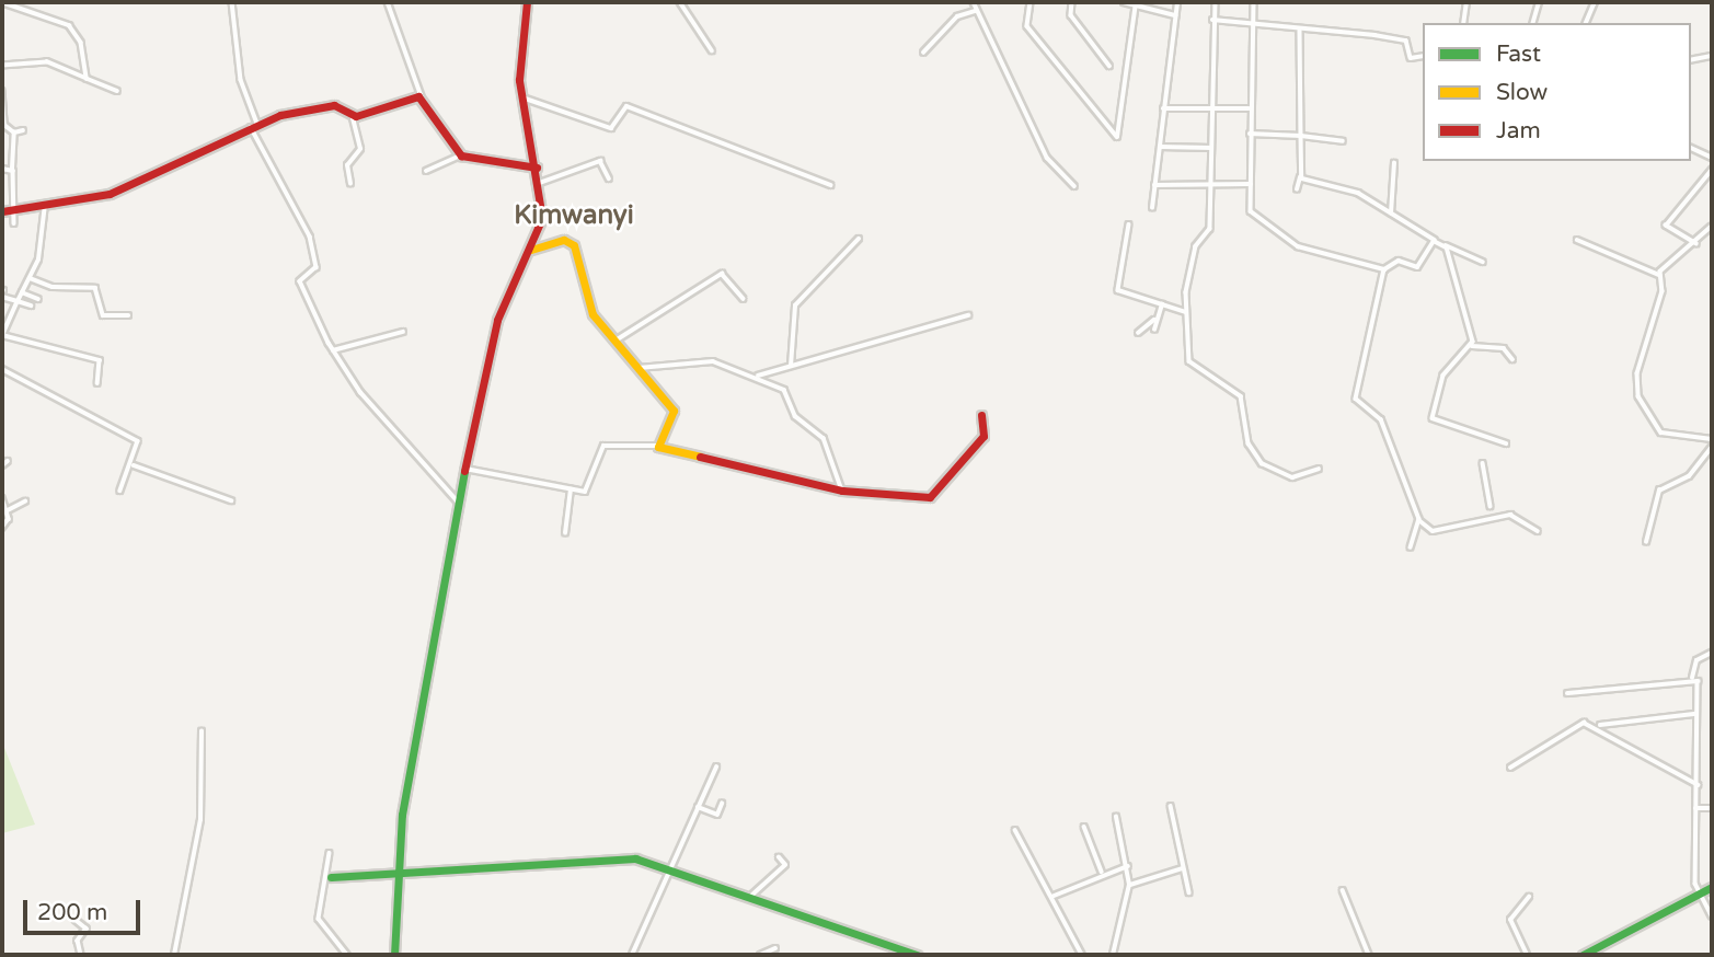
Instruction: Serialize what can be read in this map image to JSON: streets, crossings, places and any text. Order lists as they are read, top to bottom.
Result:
{
  "districts": ["Kimwanyi"],
  "legend": ["Fast", "Slow", "Jam"],
  "scale_bar": "200 m"
}
